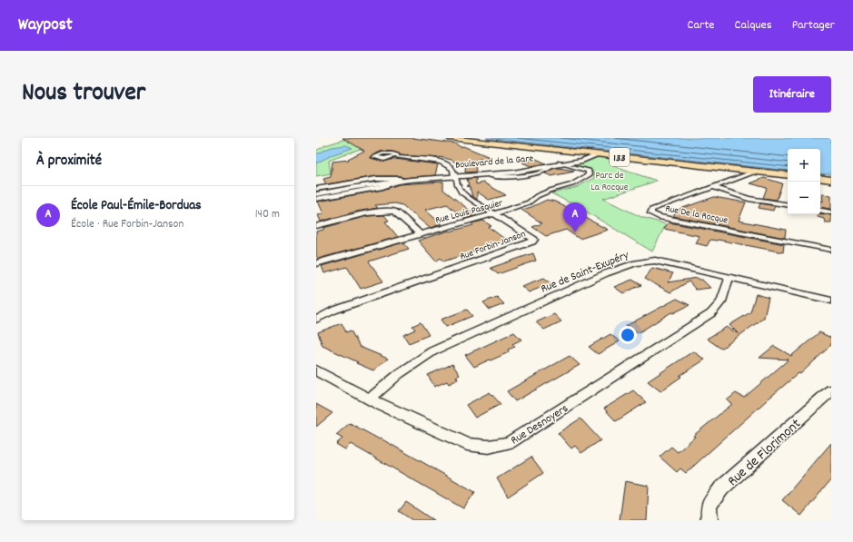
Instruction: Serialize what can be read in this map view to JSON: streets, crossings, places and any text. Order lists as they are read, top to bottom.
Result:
{
  "streets": {
    "main road": ["133"],
    "street": [
      "Boulevard de la Gare",
      "Rue Louis Pasquier",
      "Rue De la Rocque",
      "Rue Forbin-Janson",
      "Rue de Saint-Exupéry",
      "Rue Desnoyers",
      "Rue de Florimont"
    ]
  },
  "crossings": [
    ["133", "Boulevard de la Gare"],
    ["133", "Rue De la Rocque"],
    ["Boulevard de la Gare", "Rue Louis Pasquier"],
    ["Boulevard de la Gare", "Rue Forbin-Janson"],
    ["Rue Louis Pasquier", "Rue Forbin-Janson"],
    ["Rue de Saint-Exupéry", "Rue Desnoyers"]
  ],
  "parks": ["Parc de La Rocque"],
  "page": {
    "header": "Waypost",
    "nav": ["Carte", "Calques", "Partager"],
    "title": "Nous trouver",
    "buttons": "Itinéraire",
    "heading": "À proximité",
    "map_buttons": ["+", "−"],
    "list": [
      {
        "mark": "A",
        "name": "École Paul-Émile-Borduas",
        "note": "École · Rue Forbin-Janson",
        "value": "140 m"
      }
    ],
    "pins": "A"
  }
}
